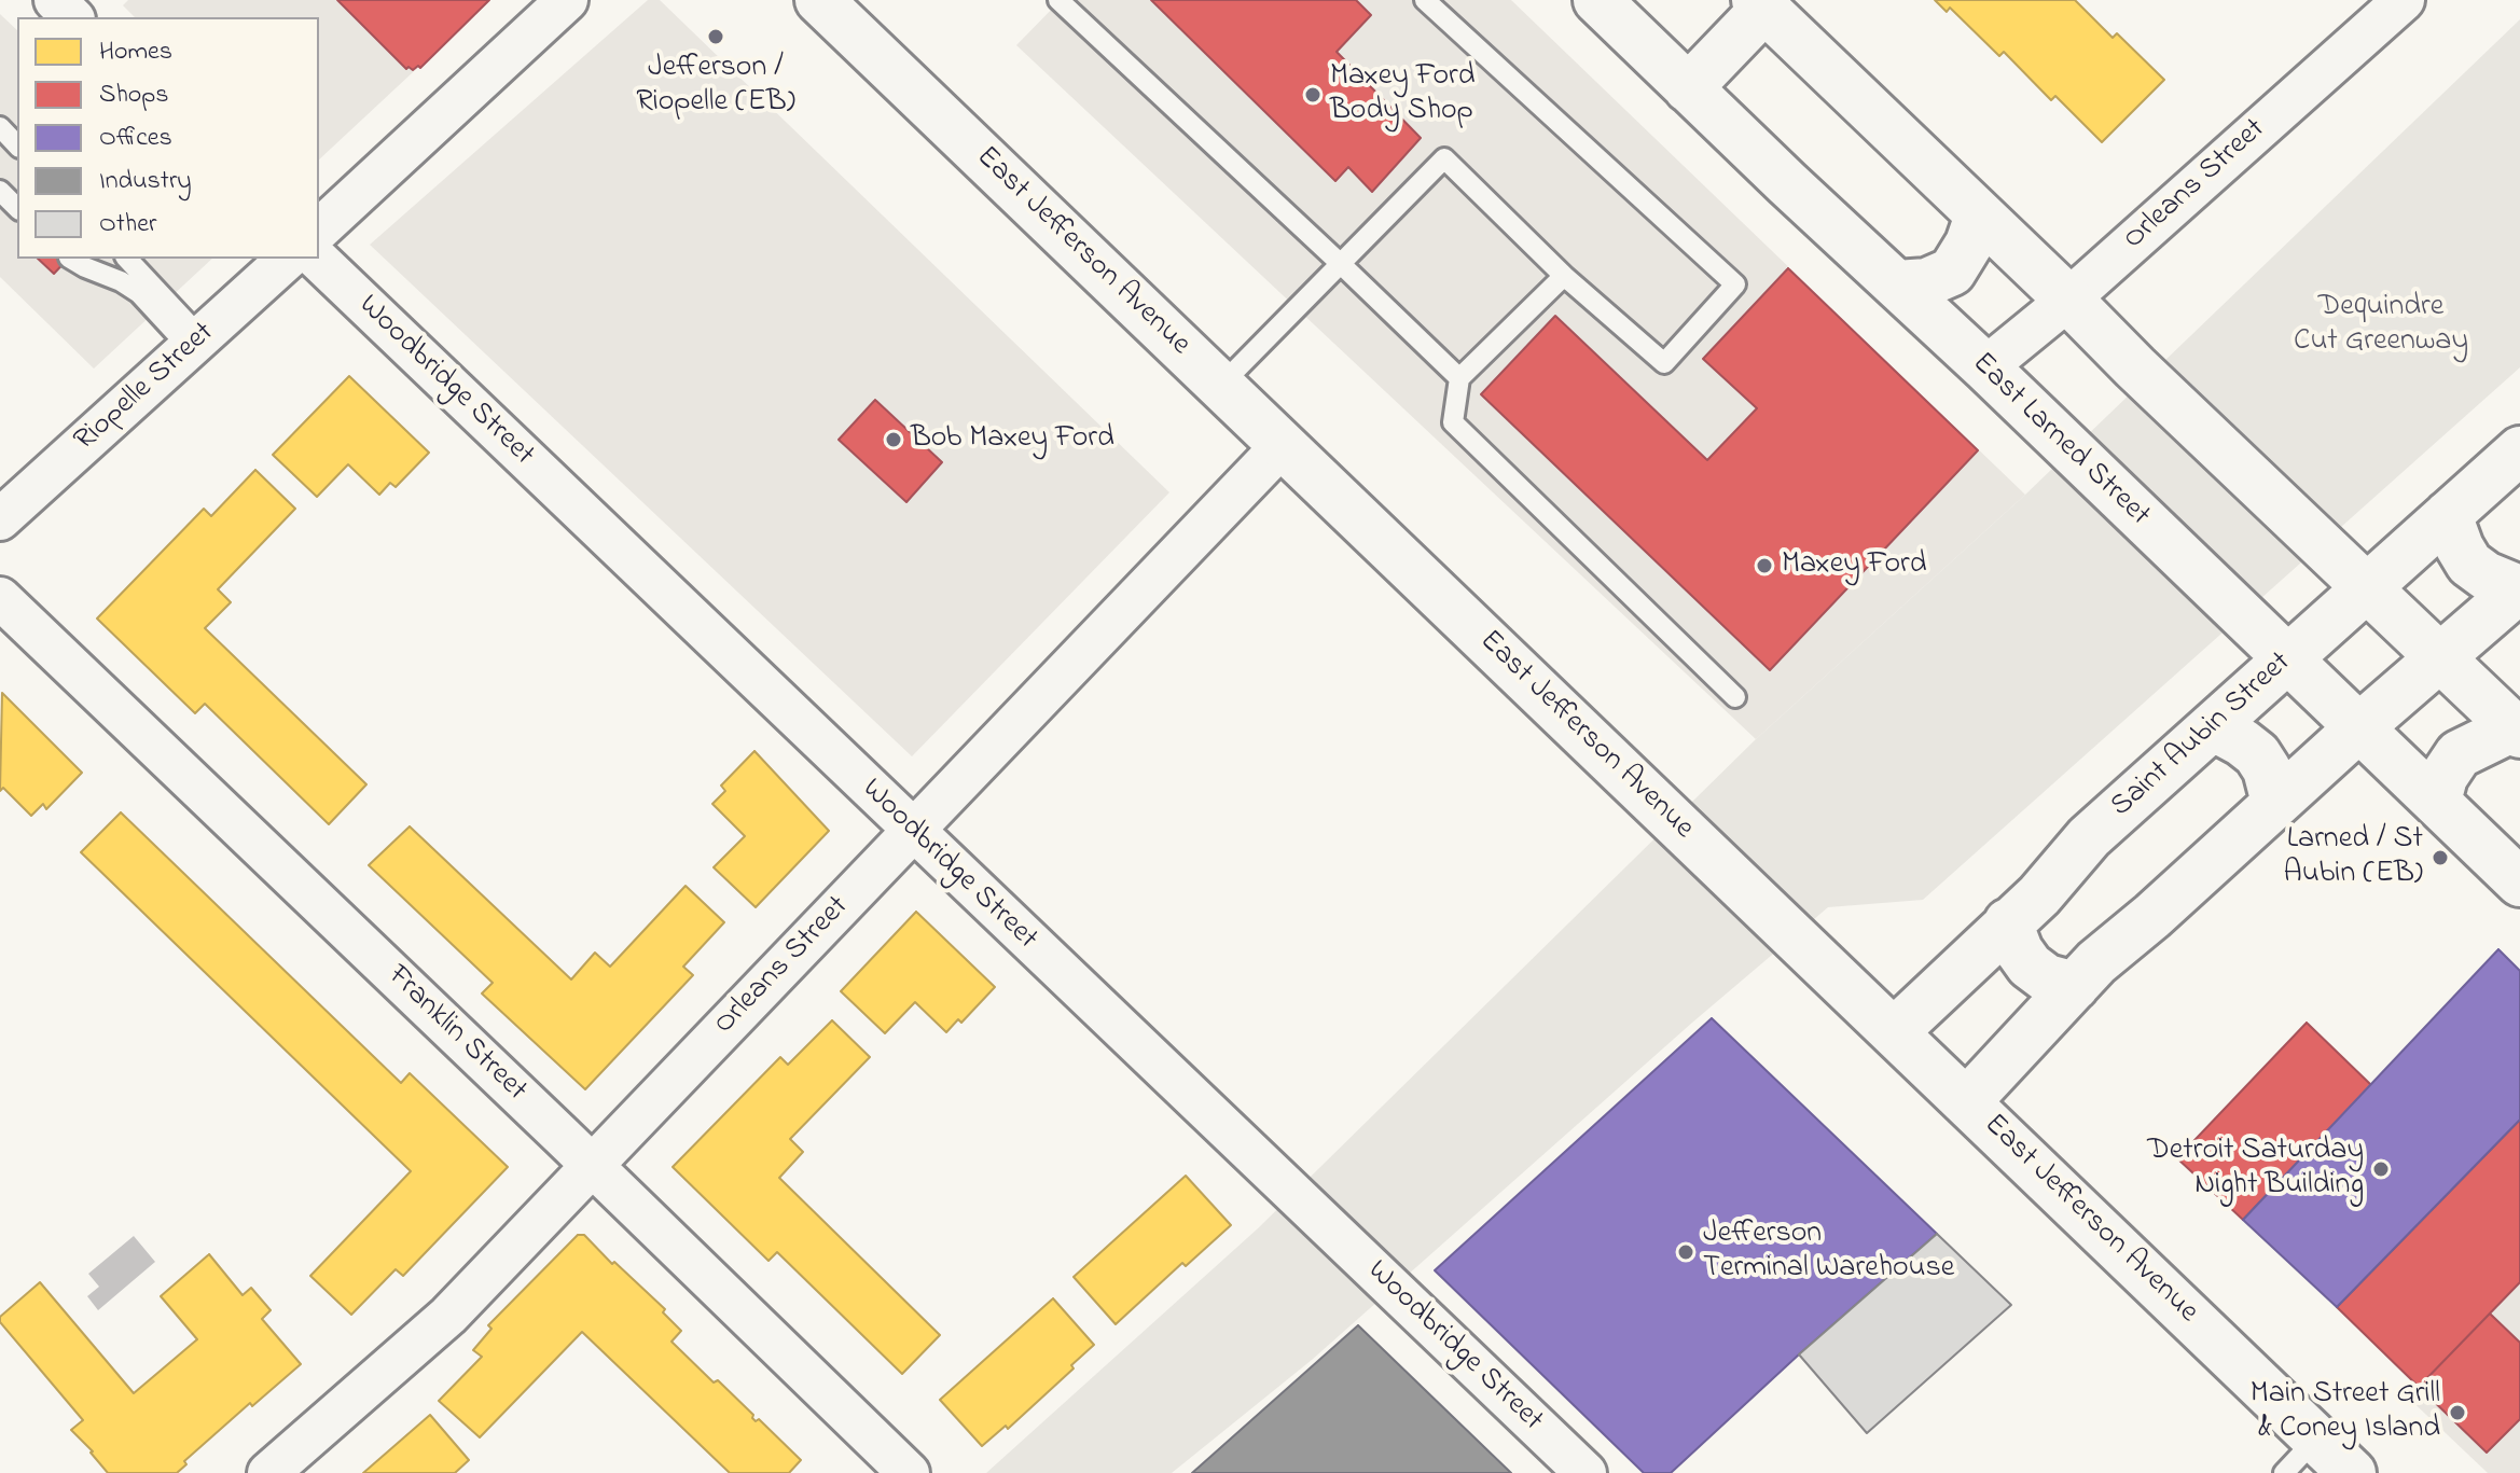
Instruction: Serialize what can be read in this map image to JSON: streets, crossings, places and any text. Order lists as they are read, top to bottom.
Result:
{
  "streets": {
    "main road": ["East Jefferson Avenue", "East Larned Street", "Saint Aubin Street"],
    "street": [
      "Orleans Street",
      "Woodbridge Street",
      "Riopelle Street",
      "Franklin Street"
    ]
  },
  "crossings": [
    ["Orleans Street", "East Jefferson Avenue"],
    ["Orleans Street", "Woodbridge Street"],
    ["Orleans Street", "East Larned Street"],
    ["Orleans Street", "Franklin Street"],
    ["East Jefferson Avenue", "Saint Aubin Street"],
    ["East Larned Street", "Saint Aubin Street"]
  ],
  "parks": ["Dequindre Cut Greenway"],
  "places": [
    "Jefferson / Riopelle (EB)",
    "Maxey Ford Body Shop",
    "Bob Maxey Ford",
    "Maxey Ford",
    "Larned / St Aubin (EB)",
    "Detroit Saturday Night Building",
    "Jefferson Terminal Warehouse",
    "Main Street Grill & Coney Island"
  ],
  "legend": [
    "Homes",
    "Shops",
    "Offices",
    "Industry",
    "Other"
  ]
}
